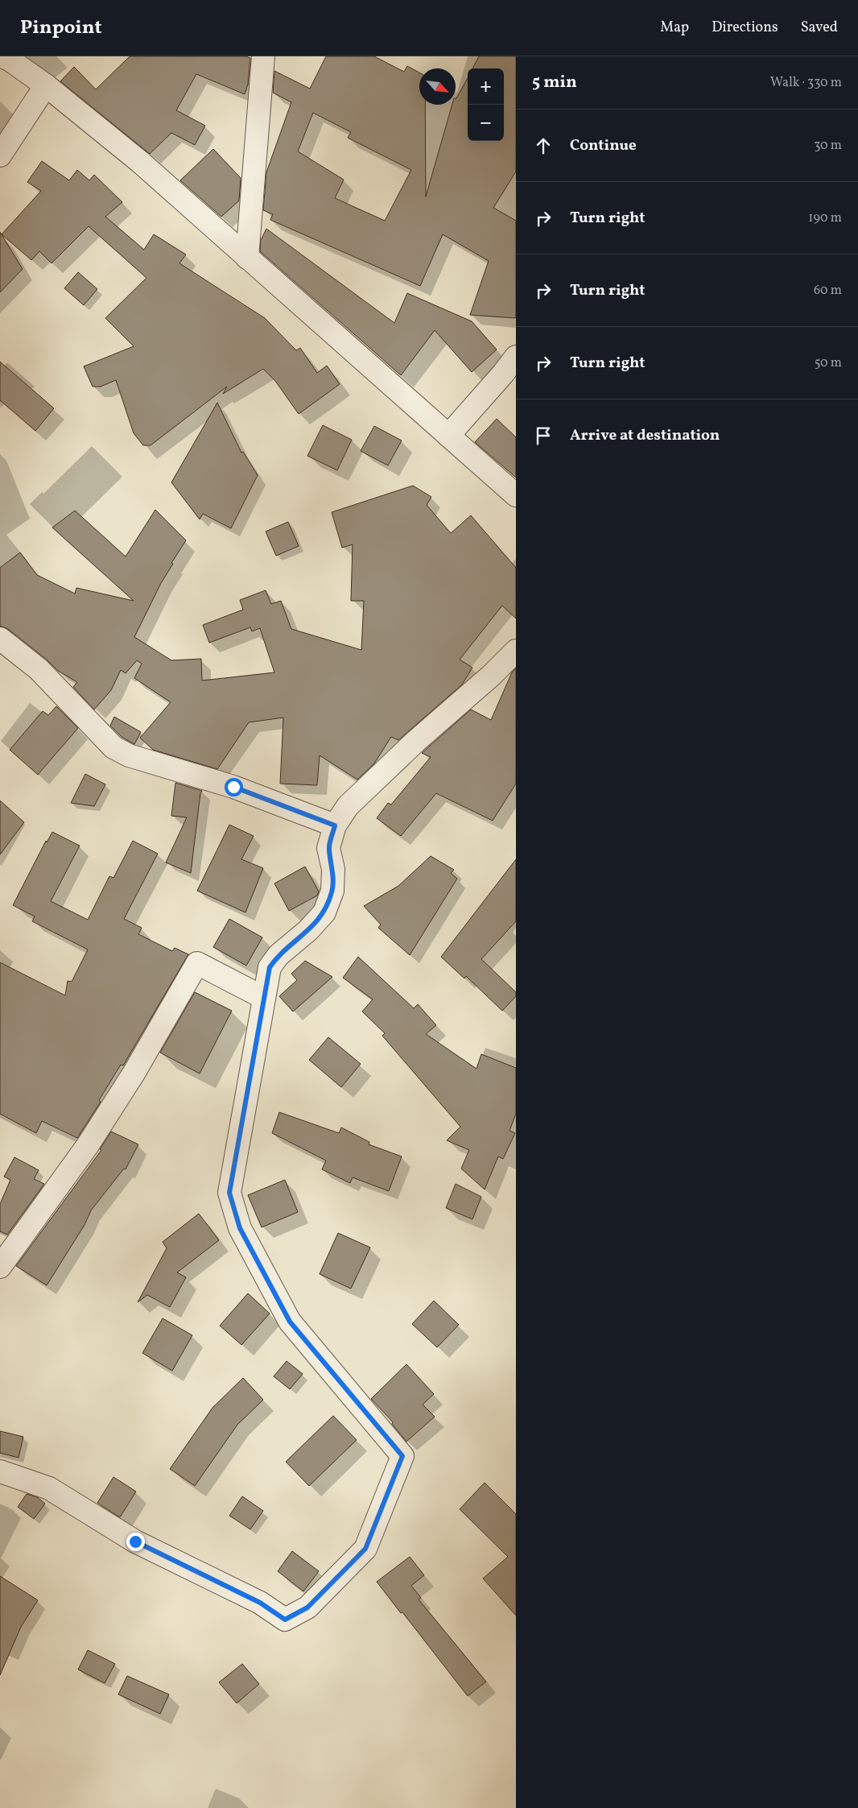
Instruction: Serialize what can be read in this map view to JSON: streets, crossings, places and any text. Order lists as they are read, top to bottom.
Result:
{
  "north": "bottom right",
  "page": {
    "header": "Pinpoint",
    "nav": ["Map", "Directions", "Saved"],
    "heading": ["5 min", "Walk · 330 m"],
    "map_buttons": ["+", "−"],
    "list": [
      ["Continue", "30 m"],
      ["Turn right", "190 m"],
      ["Turn right", "60 m"],
      ["Turn right", "50 m"],
      "Arrive at destination"
    ]
  }
}
